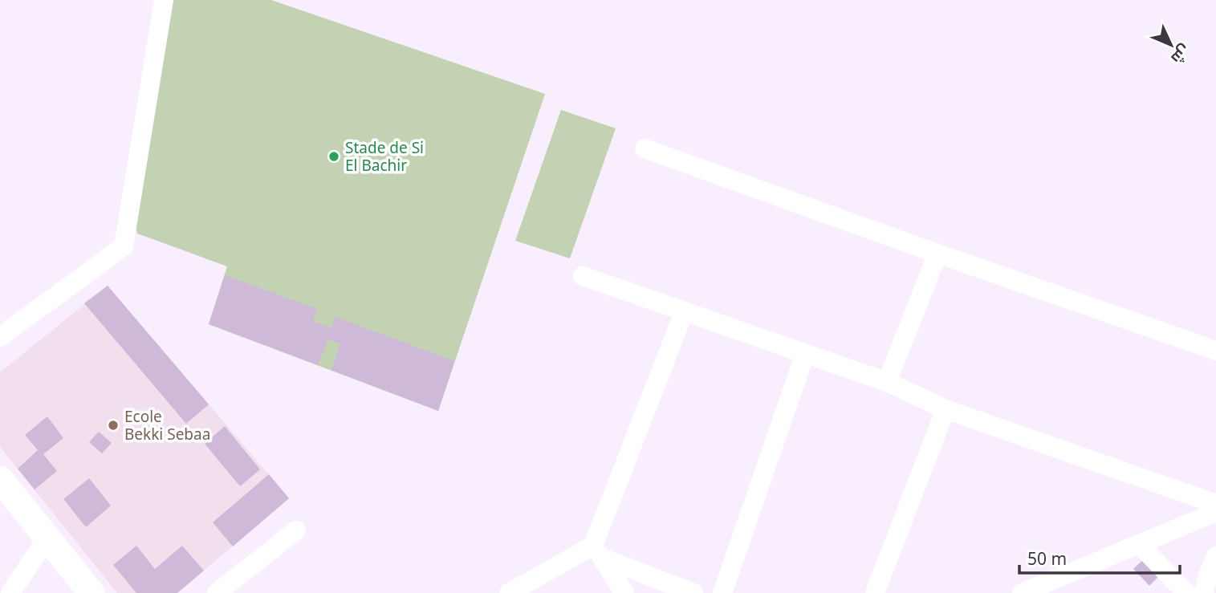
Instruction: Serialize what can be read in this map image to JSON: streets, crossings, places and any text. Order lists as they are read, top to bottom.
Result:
{
  "places": ["Stade de Si El Bachir", "Ecole Bekki Sebaa"],
  "scale_bar": "50 m",
  "north": "bottom right"
}
